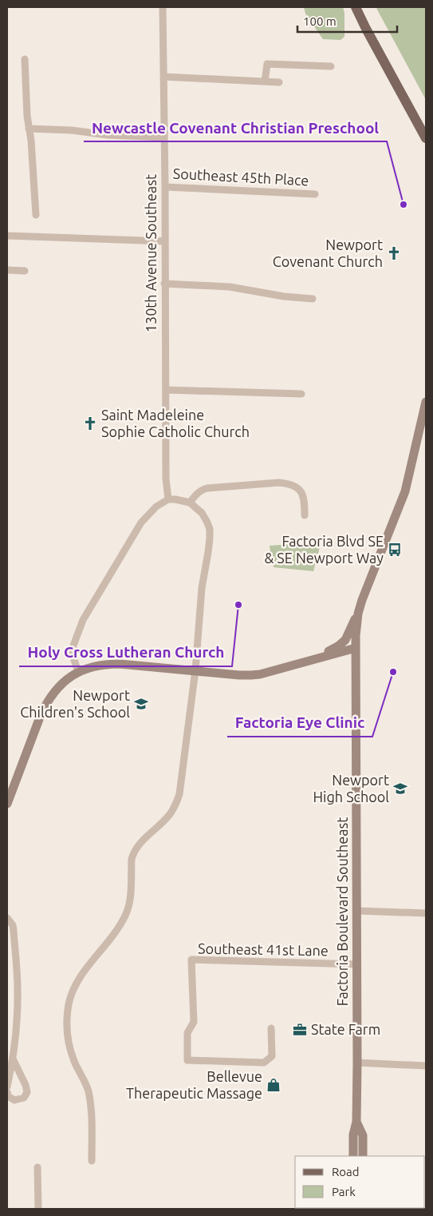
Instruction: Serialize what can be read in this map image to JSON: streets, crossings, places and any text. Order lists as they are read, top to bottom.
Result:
{
  "streets": {
    "main road": ["Factoria Boulevard Southeast"],
    "street": ["Southeast 45th Place", "130th Avenue Southeast", "Southeast 41st Lane"]
  },
  "crossings": [
    ["Southeast 45th Place", "130th Avenue Southeast"],
    ["Factoria Boulevard Southeast", "Southeast 41st Lane"]
  ],
  "places": {
    "other": ["Newcastle Covenant Christian Preschool", "Holy Cross Lutheran Church", "Factoria Eye Clinic"],
    "church": ["Newport Covenant Church", "Saint Madeleine Sophie Catholic Church"],
    "bus stop": ["Factoria Blvd SE & SE Newport Way"],
    "school or university": ["Newport Children's School", "Newport High School"],
    "office": ["State Farm"],
    "shop": ["Bellevue Therapeutic Massage"]
  },
  "legend": ["Road", "Park"],
  "scale_bar": "100 m"
}
